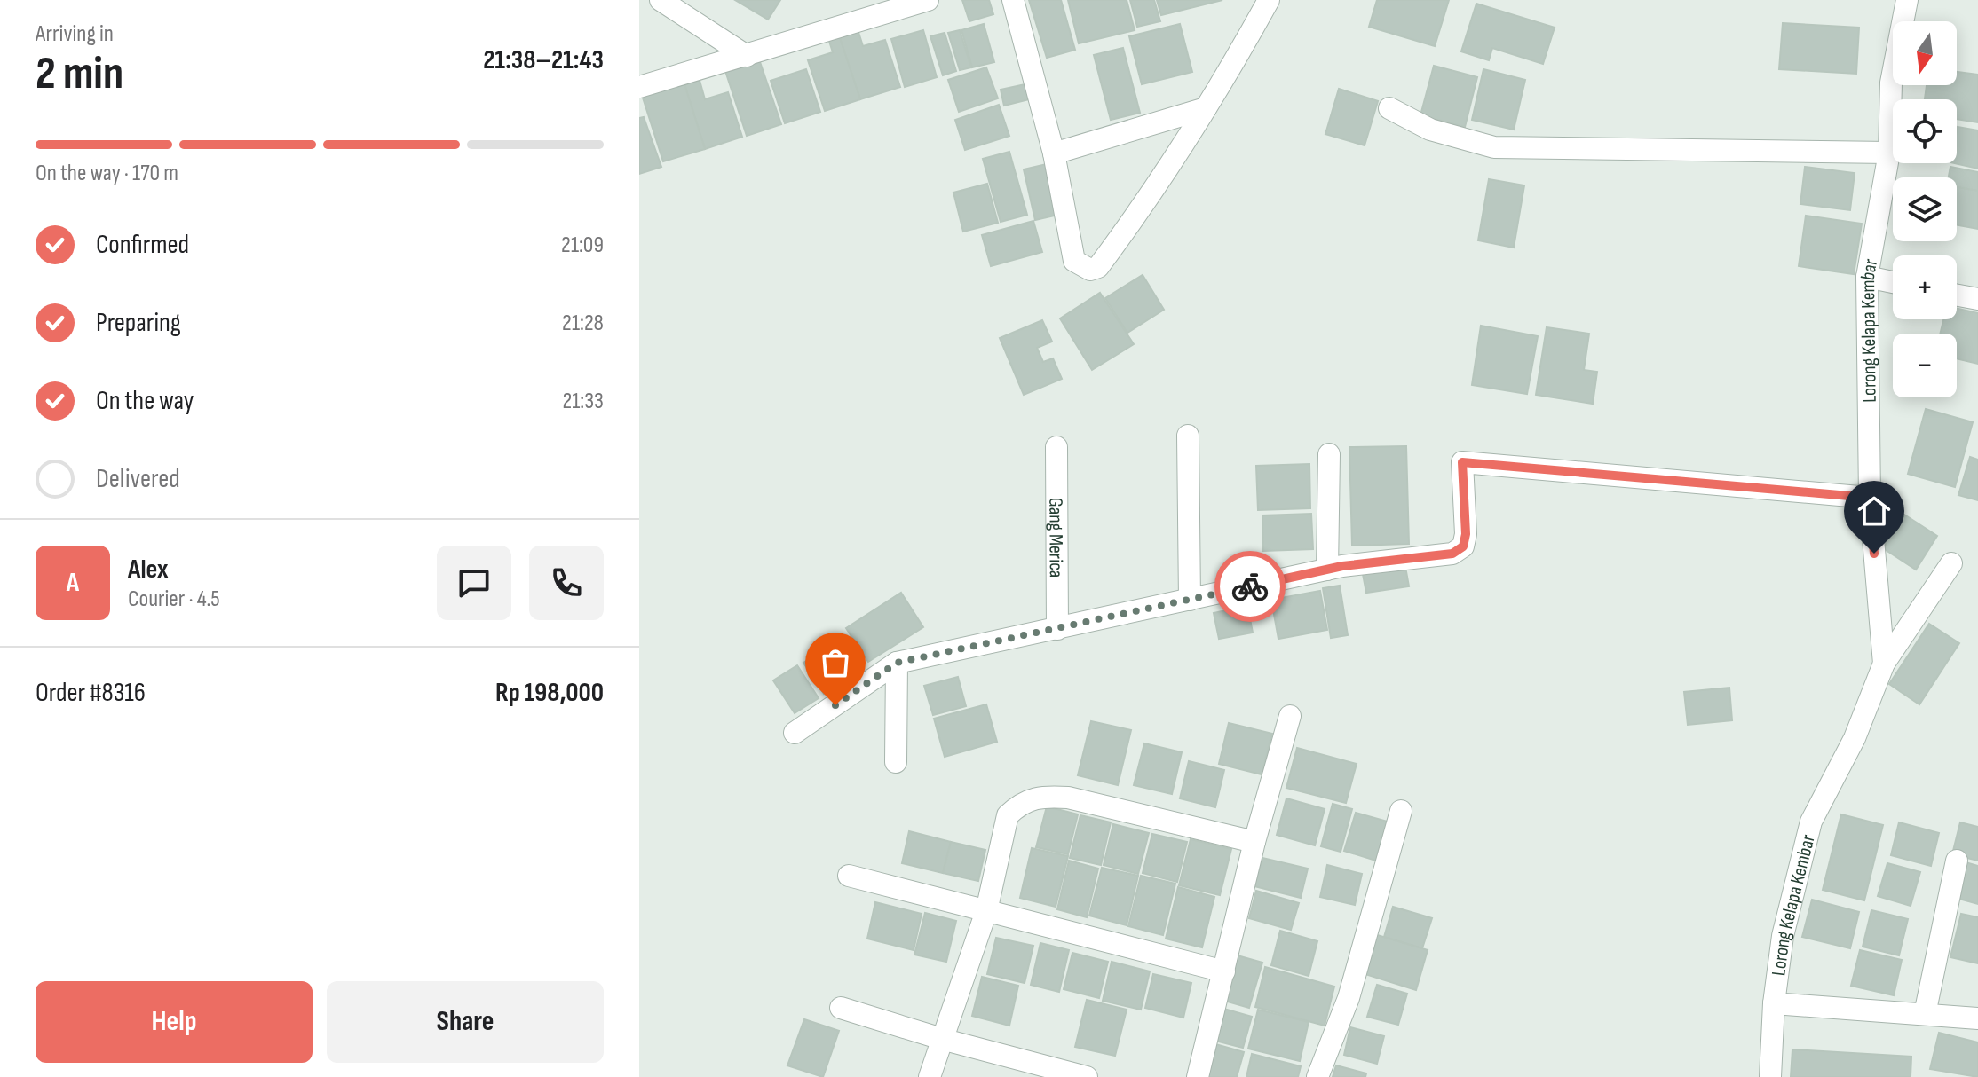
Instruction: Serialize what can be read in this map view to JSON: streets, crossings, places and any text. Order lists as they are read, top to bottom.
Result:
{
  "streets": {
    "street": ["Lorong Kelapa Kembar", "Gang Merica"]
  },
  "north": "bottom",
  "page": {
    "heading": ["2 min", "Arriving in", "21:38–21:43"],
    "panel": [
      "Alex",
      "Courier · 4.5",
      "Order #8316",
      "Rp 198,000"
    ],
    "map_buttons": ["+", "−"],
    "bar": "On the way · 170 m",
    "list": [
      ["Confirmed", "21:09"],
      ["Preparing", "21:28"],
      ["On the way", "21:33"],
      "Delivered"
    ],
    "round": "A",
    "buttons": ["Help", "Share"]
  }
}
